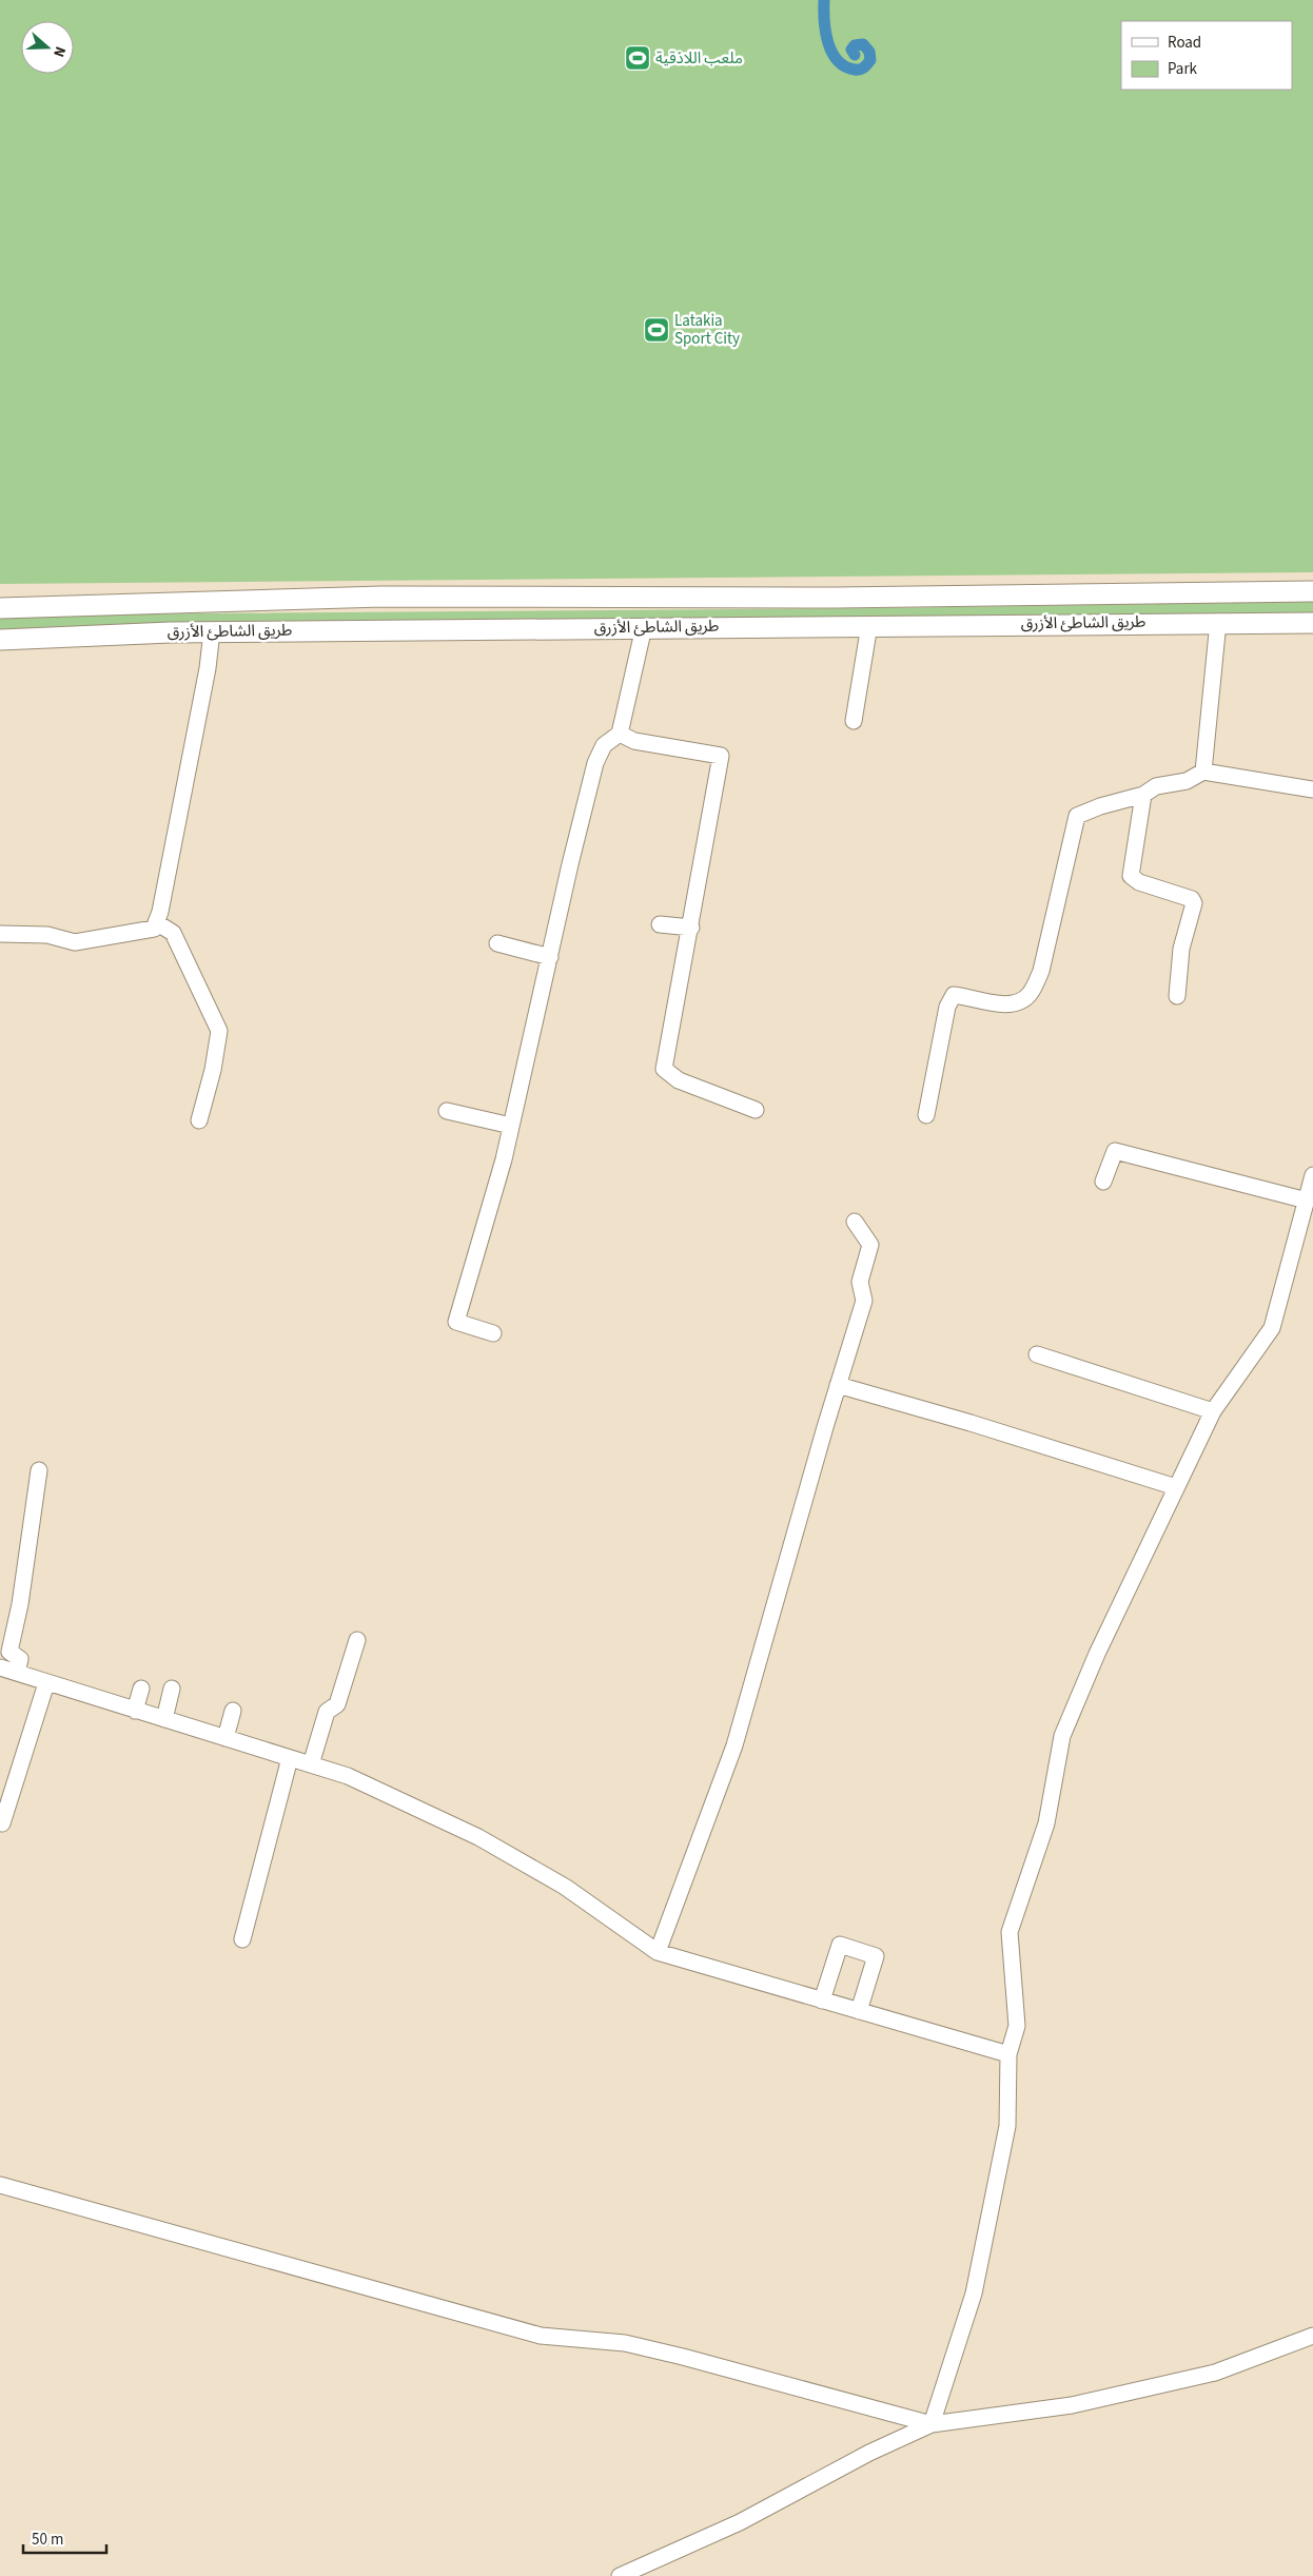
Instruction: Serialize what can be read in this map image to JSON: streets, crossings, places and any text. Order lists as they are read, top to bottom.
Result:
{
  "streets": {
    "main road": ["طريق الشاطئ الأزرق"]
  },
  "places": {
    "sports": ["ملعب اللاذقية", "Latakia Sport City"]
  },
  "legend": ["Road", "Park"],
  "scale_bar": "50 m",
  "north": "right"
}
